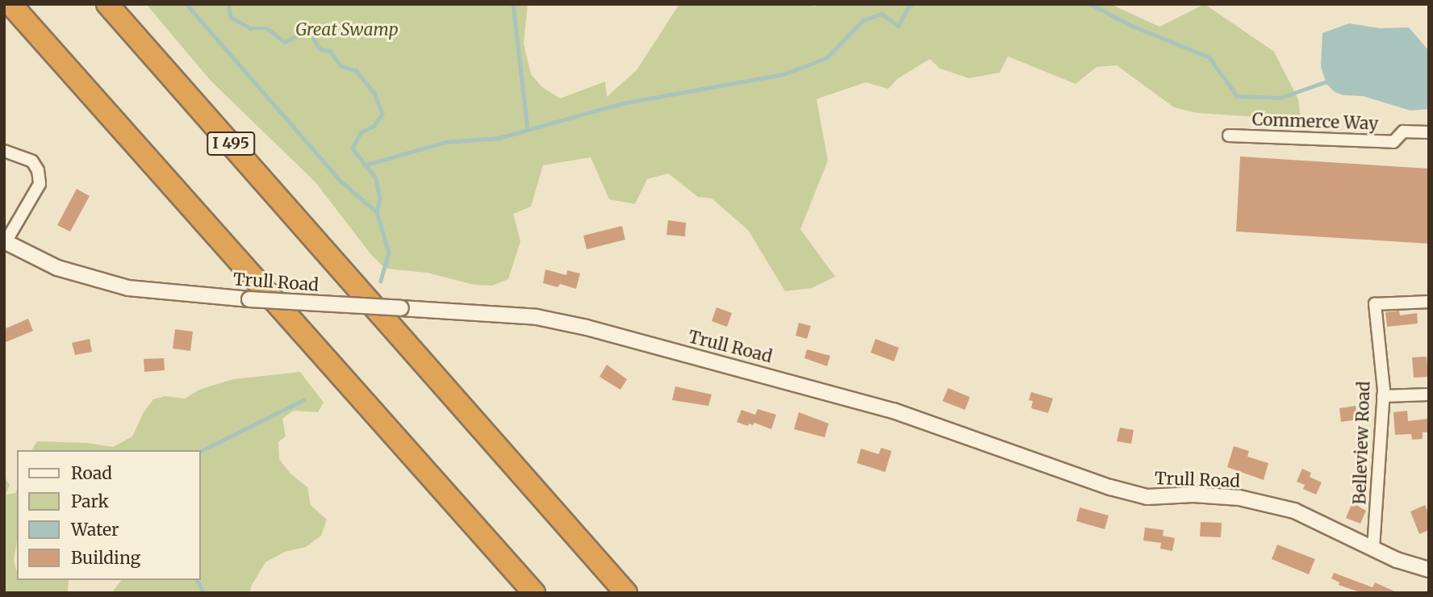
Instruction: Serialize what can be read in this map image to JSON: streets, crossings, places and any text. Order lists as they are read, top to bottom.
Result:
{
  "streets": {
    "highway": ["I 495"],
    "street": ["Commerce Way", "Trull Road", "Belleview Road"]
  },
  "crossings": [
    ["Trull Road", "Belleview Road"]
  ],
  "parks": ["Great Swamp"],
  "legend": [
    "Road",
    "Park",
    "Water",
    "Building"
  ]
}
